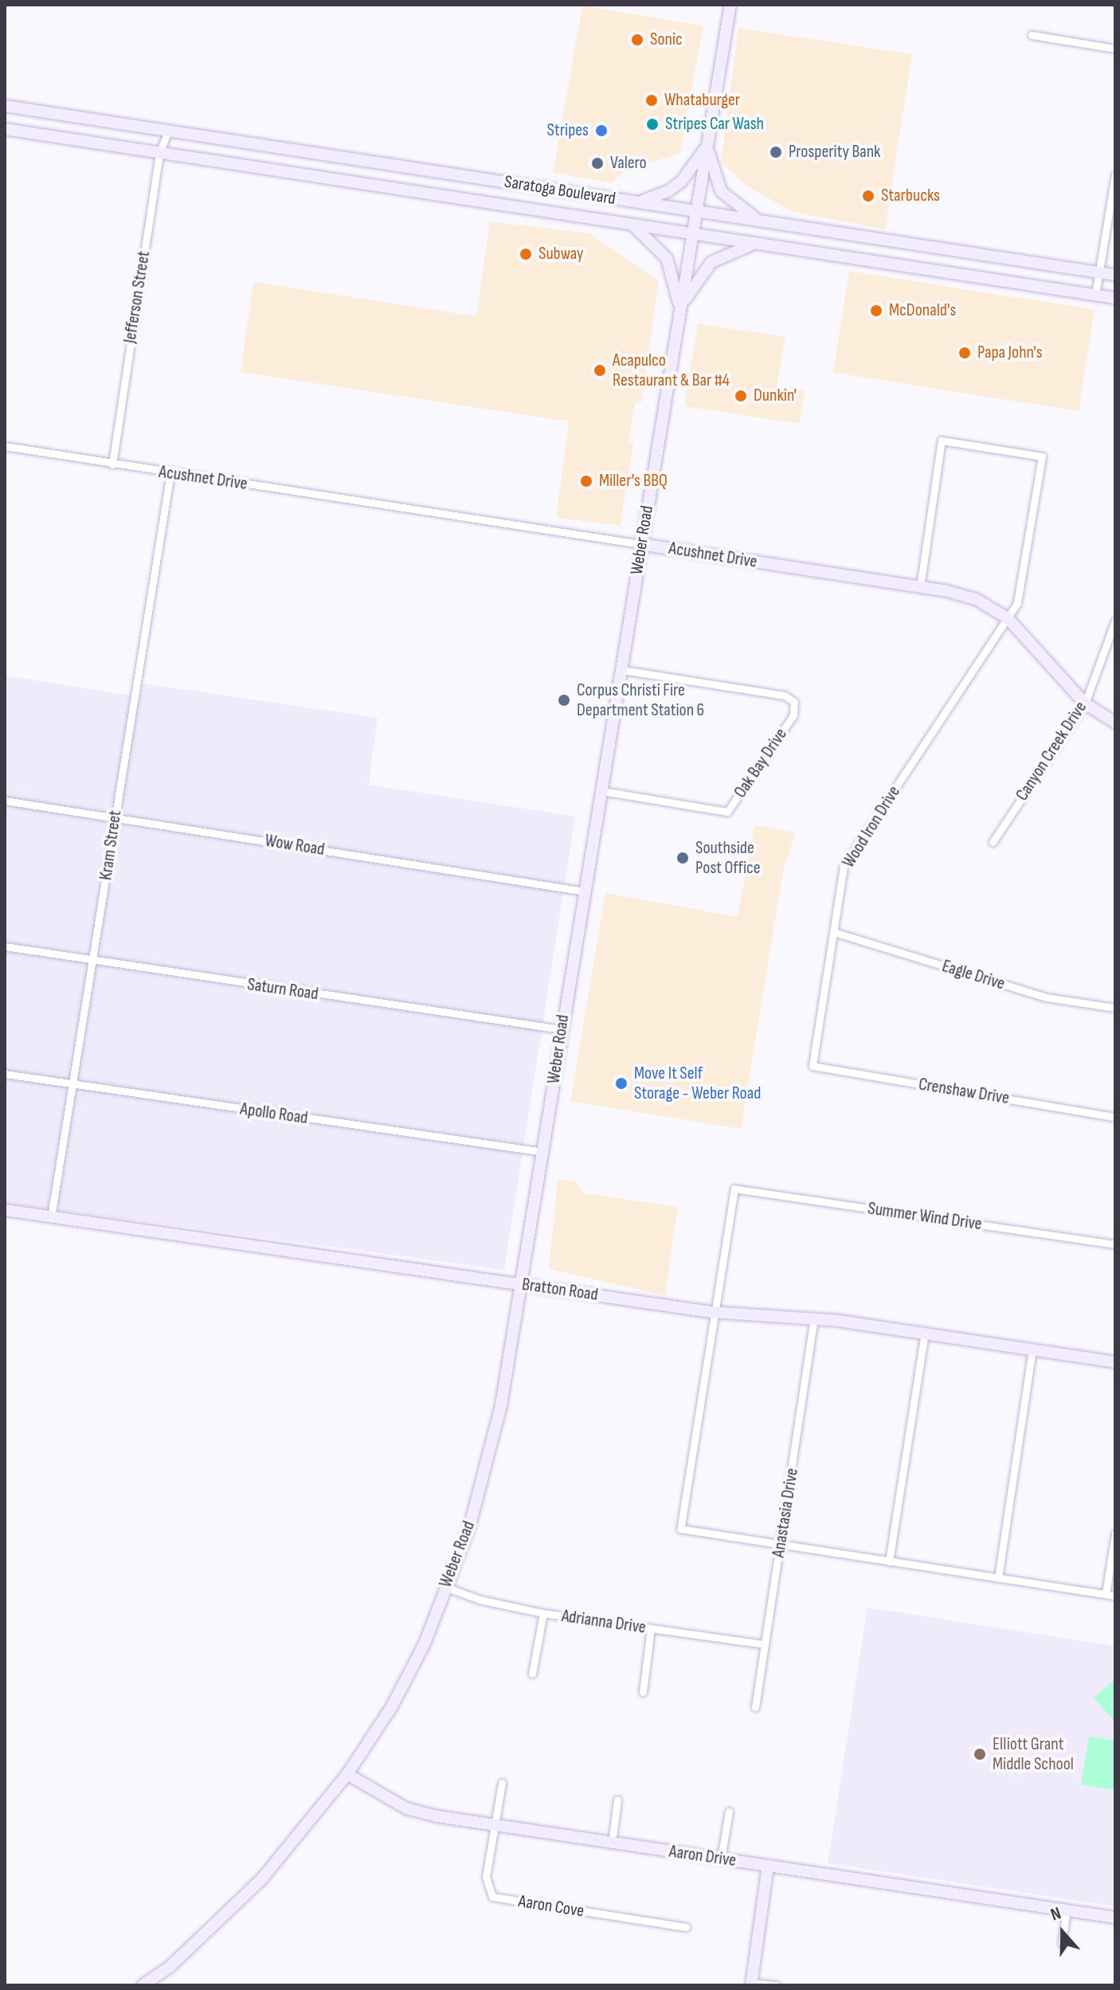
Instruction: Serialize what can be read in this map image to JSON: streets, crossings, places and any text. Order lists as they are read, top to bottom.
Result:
{
  "streets": {
    "main road": [
      "Saratoga Boulevard",
      "Acushnet Drive",
      "Weber Road",
      "Bratton Road",
      "Aaron Drive"
    ],
    "street": [
      "Jefferson Street",
      "Canyon Creek Drive",
      "Oak Bay Drive",
      "Wood Iron Drive",
      "Kram Street",
      "Wow Road",
      "Eagle Drive",
      "Saturn Road",
      "Crenshaw Drive",
      "Apollo Road",
      "Summer Wind Drive",
      "Anastasia Drive",
      "Adrianna Drive",
      "Aaron Cove"
    ]
  },
  "crossings": [
    ["Saratoga Boulevard", "Jefferson Street"],
    ["Saratoga Boulevard", "Weber Road"],
    ["Jefferson Street", "Acushnet Drive"],
    ["Acushnet Drive", "Weber Road"],
    ["Acushnet Drive", "Canyon Creek Drive"],
    ["Acushnet Drive", "Wood Iron Drive"],
    ["Acushnet Drive", "Kram Street"],
    ["Weber Road", "Oak Bay Drive"],
    ["Weber Road", "Wow Road"],
    ["Weber Road", "Saturn Road"],
    ["Weber Road", "Apollo Road"],
    ["Weber Road", "Bratton Road"],
    ["Weber Road", "Adrianna Drive"],
    ["Weber Road", "Aaron Drive"],
    ["Wood Iron Drive", "Eagle Drive"],
    ["Wood Iron Drive", "Crenshaw Drive"],
    ["Kram Street", "Wow Road"],
    ["Kram Street", "Saturn Road"],
    ["Kram Street", "Apollo Road"],
    ["Kram Street", "Bratton Road"],
    ["Summer Wind Drive", "Bratton Road"],
    ["Bratton Road", "Anastasia Drive"],
    ["Anastasia Drive", "Adrianna Drive"],
    ["Aaron Drive", "Aaron Cove"]
  ],
  "places": [
    "Sonic",
    "Whataburger",
    "Stripes Car Wash",
    "Stripes",
    "Prosperity Bank",
    "Valero",
    "Starbucks",
    "Subway",
    "McDonald's",
    "Papa John's",
    "Acapulco Restaurant & Bar #4",
    "Dunkin'",
    "Miller's BBQ",
    "Corpus Christi Fire Department Station 6",
    "Southside Post Office",
    "Move It Self Storage - Weber Road",
    "Elliott Grant Middle School"
  ],
  "north": "top"
}
